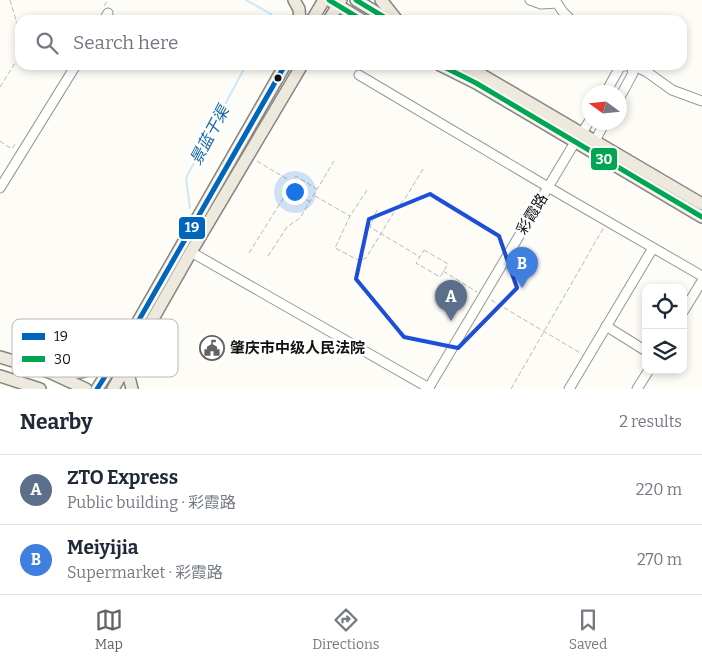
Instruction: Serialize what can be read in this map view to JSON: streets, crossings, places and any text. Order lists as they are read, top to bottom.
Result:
{
  "streets": {
    "street": ["彩霞路"]
  },
  "water": ["景蓝干渠"],
  "places": {
    "public building": ["肇庆市中级人民法院"]
  },
  "lines": ["transit line 30", "transit line 19"],
  "legend": ["19", "30"],
  "north": "left",
  "page": {
    "search": "Search here",
    "pins": ["B", "A"],
    "heading": ["Nearby", "2 results"],
    "list": [
      {
        "mark": "A",
        "name": "ZTO Express",
        "note": "Public building · 彩霞路",
        "value": "220 m"
      },
      {
        "mark": "B",
        "name": "Meiyijia",
        "note": "Supermarket · 彩霞路",
        "value": "270 m"
      }
    ],
    "nav": ["Map", "Directions", "Saved"]
  }
}
